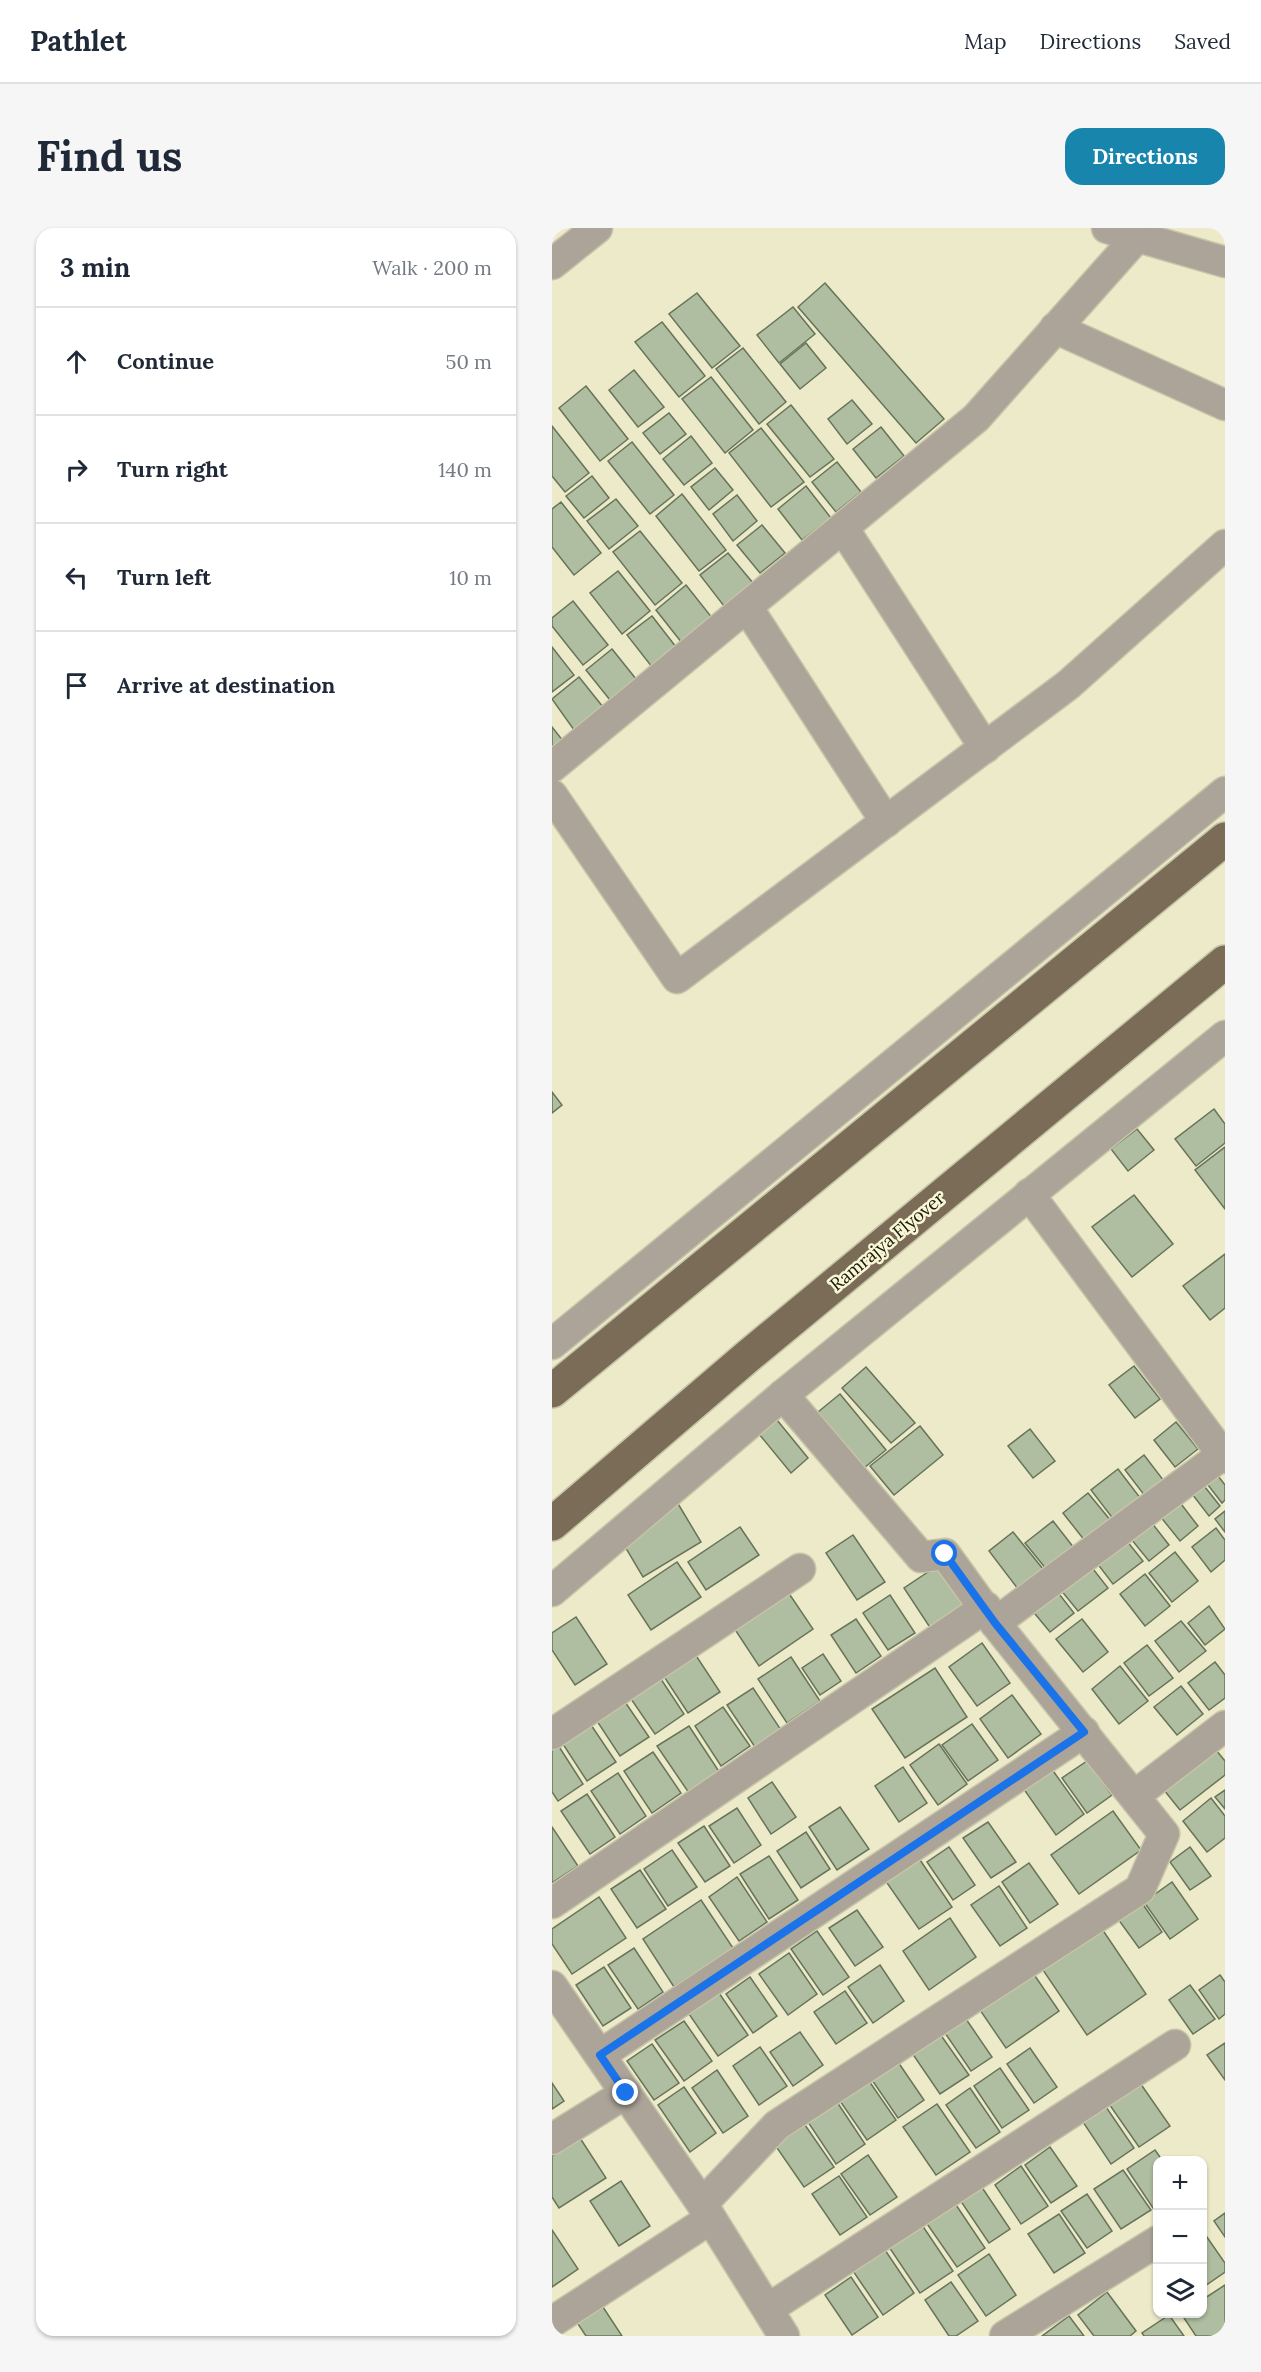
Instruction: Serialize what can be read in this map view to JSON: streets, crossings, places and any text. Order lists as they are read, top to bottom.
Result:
{
  "streets": {
    "main road": ["Ramrajya Flyover"]
  },
  "page": {
    "header": "Pathlet",
    "nav": ["Map", "Directions", "Saved"],
    "buttons": "Directions",
    "title": "Find us",
    "heading": ["3 min", "Walk · 200 m"],
    "list": [
      ["Continue", "50 m"],
      ["Turn right", "140 m"],
      ["Turn left", "10 m"],
      "Arrive at destination"
    ],
    "map_buttons": ["+", "−"]
  }
}
